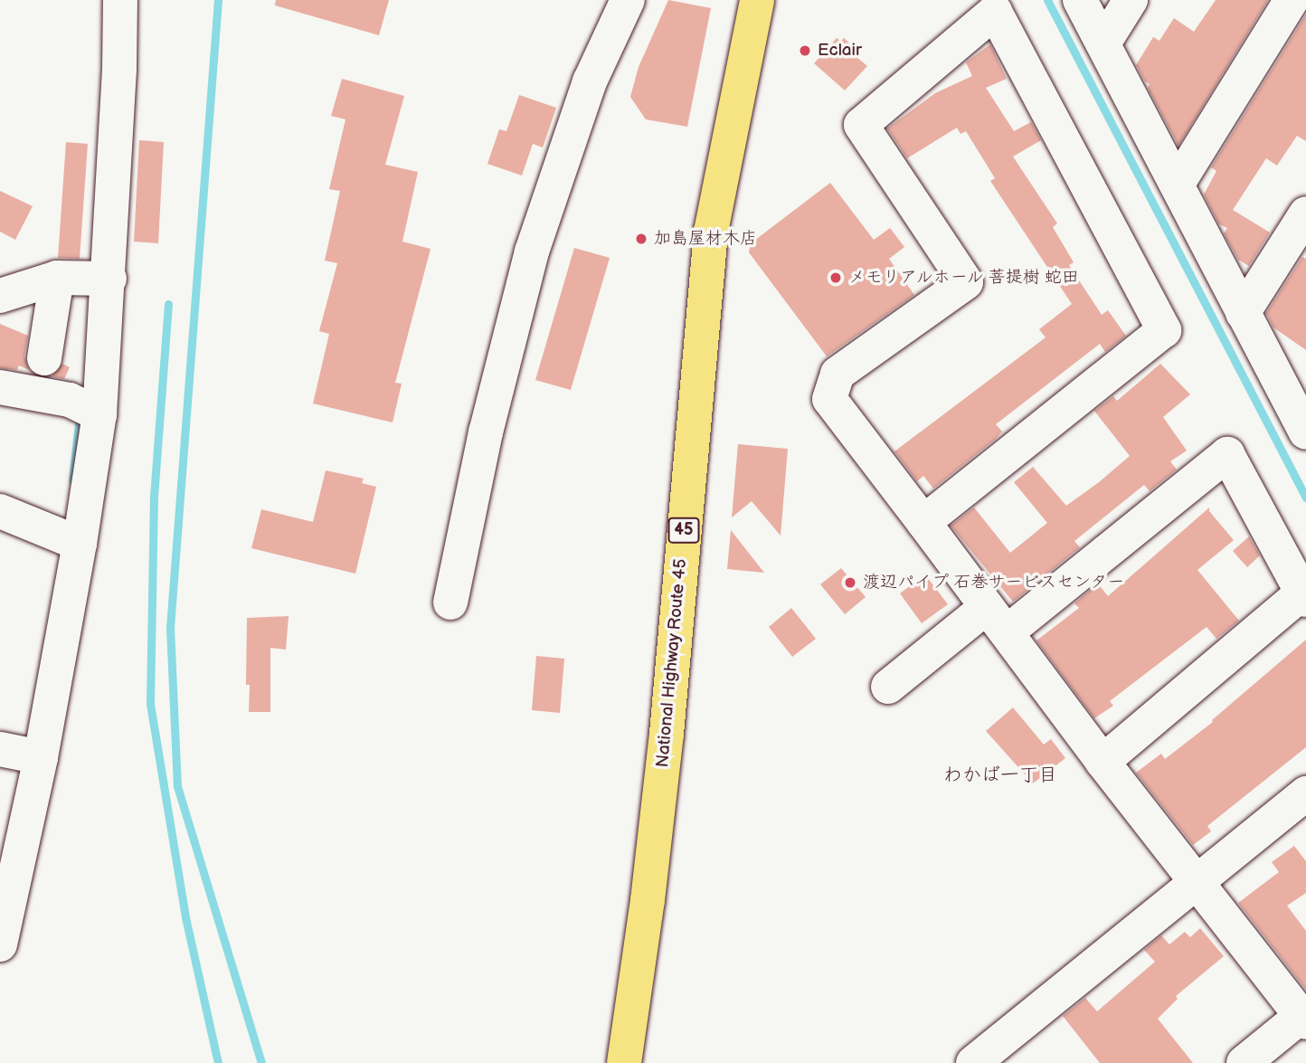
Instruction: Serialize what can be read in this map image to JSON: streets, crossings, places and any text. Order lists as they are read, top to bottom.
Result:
{
  "streets": {
    "highway": ["45", "National Highway Route 45"]
  },
  "districts": ["わかば一丁目"],
  "places": [
    "Eclair",
    "加島屋材木店",
    "メモリアルホール 菩提樹 蛇田",
    "渡辺パイプ 石巻サービスセンター"
  ]
}
